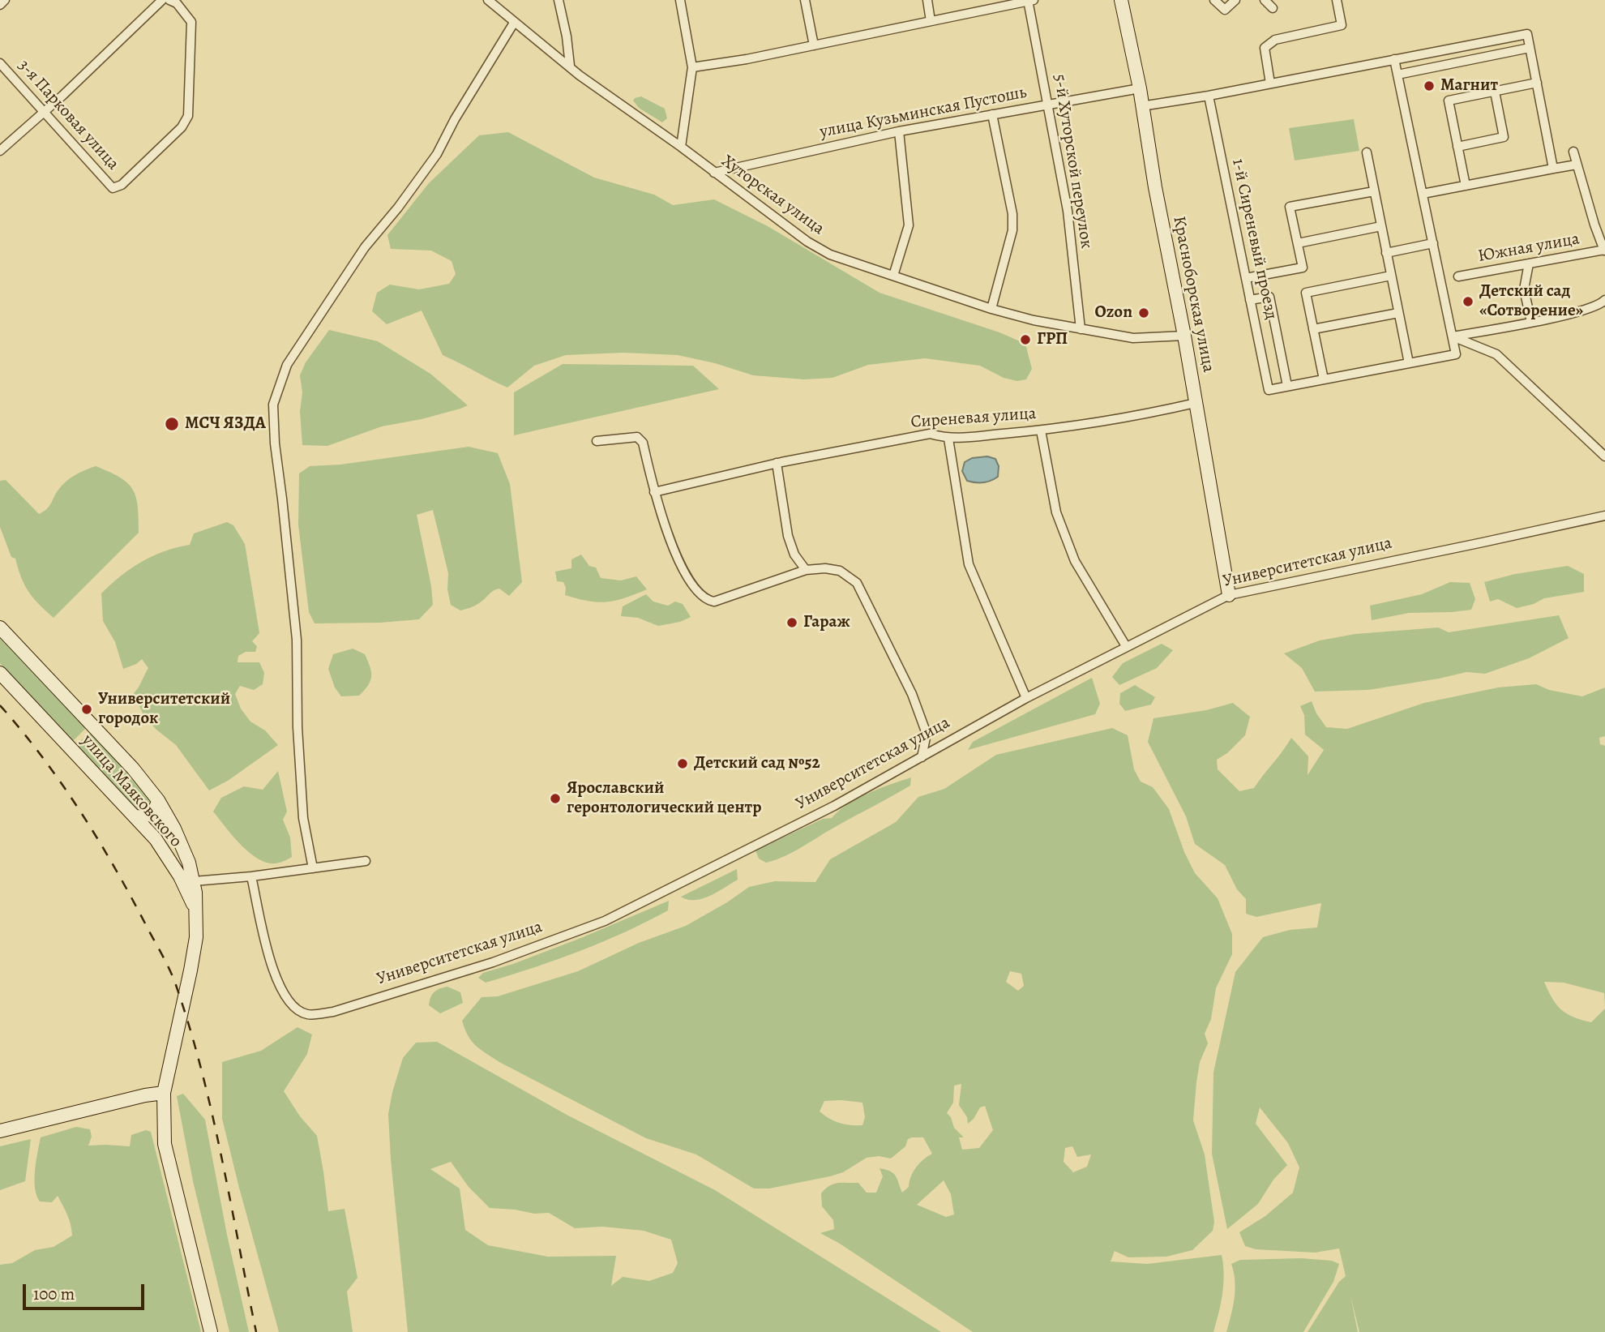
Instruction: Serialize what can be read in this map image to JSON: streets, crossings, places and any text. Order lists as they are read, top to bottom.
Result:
{
  "streets": {
    "main road": ["Красноборская улица", "улица Маяковского"],
    "street": [
      "улица Кузьминская Пустошь",
      "3-я Парковая улица",
      "5-й Хуторской переулок",
      "Хуторская улица",
      "1-й Сиреневый проезд",
      "Южная улица",
      "Сиреневая улица",
      "Университетская улица"
    ]
  },
  "crossings": [
    ["улица Кузьминская Пустошь", "5-й Хуторской переулок"],
    ["улица Кузьминская Пустошь", "Хуторская улица"],
    ["улица Кузьминская Пустошь", "Красноборская улица"],
    ["5-й Хуторской переулок", "Хуторская улица"],
    ["Хуторская улица", "Красноборская улица"],
    ["Красноборская улица", "Сиреневая улица"],
    ["Красноборская улица", "Университетская улица"]
  ],
  "places": [
    "Магнит",
    "Детский сад «Сотворение»",
    "Ozon",
    "ГРП",
    "МСЧ ЯЗДА",
    "Гараж",
    "Университетский городок",
    "Детский сад №52",
    "Ярославский геронтологический центр"
  ],
  "scale_bar": "100 m"
}
